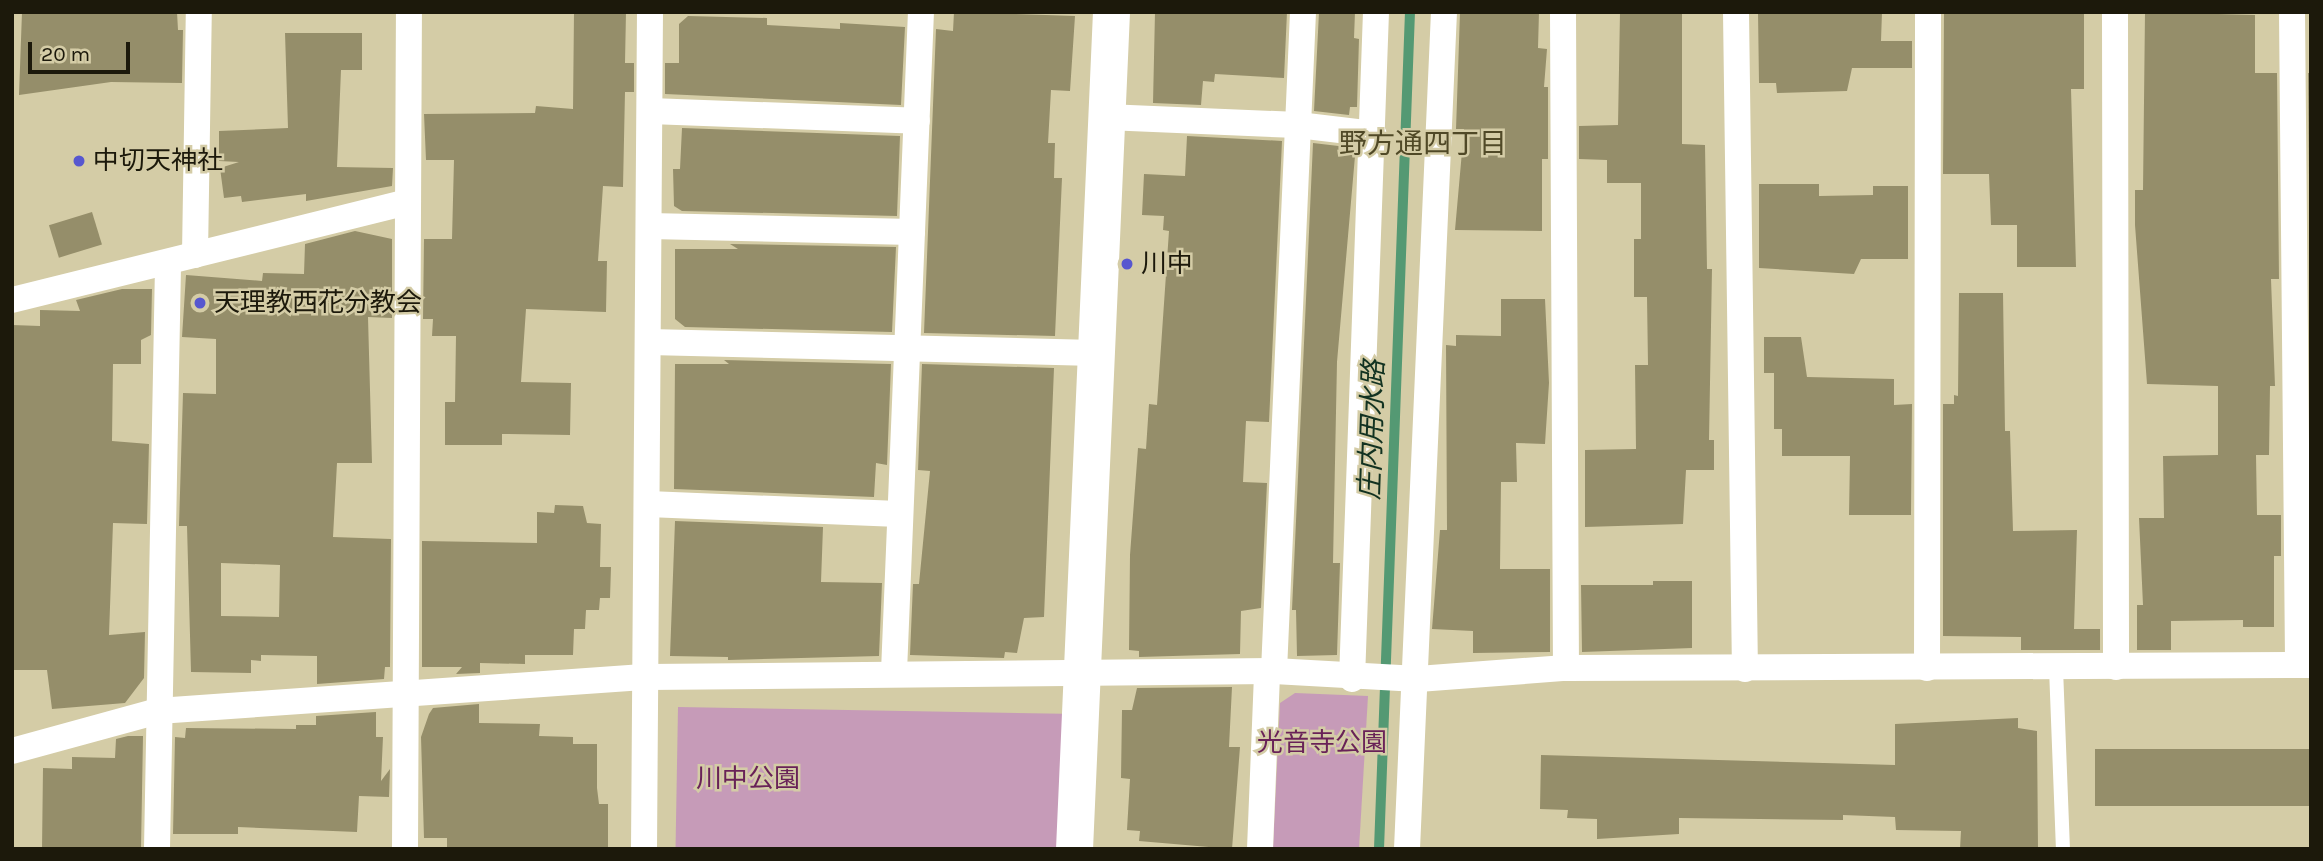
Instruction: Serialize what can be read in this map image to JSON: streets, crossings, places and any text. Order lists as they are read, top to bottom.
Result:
{
  "districts": ["野方通四丁目"],
  "water": ["庄内用水路"],
  "parks": ["光音寺公園", "川中公園"],
  "places": ["中切天神社", "川中", "天理教西花分教会"],
  "scale_bar": "20 m"
}
